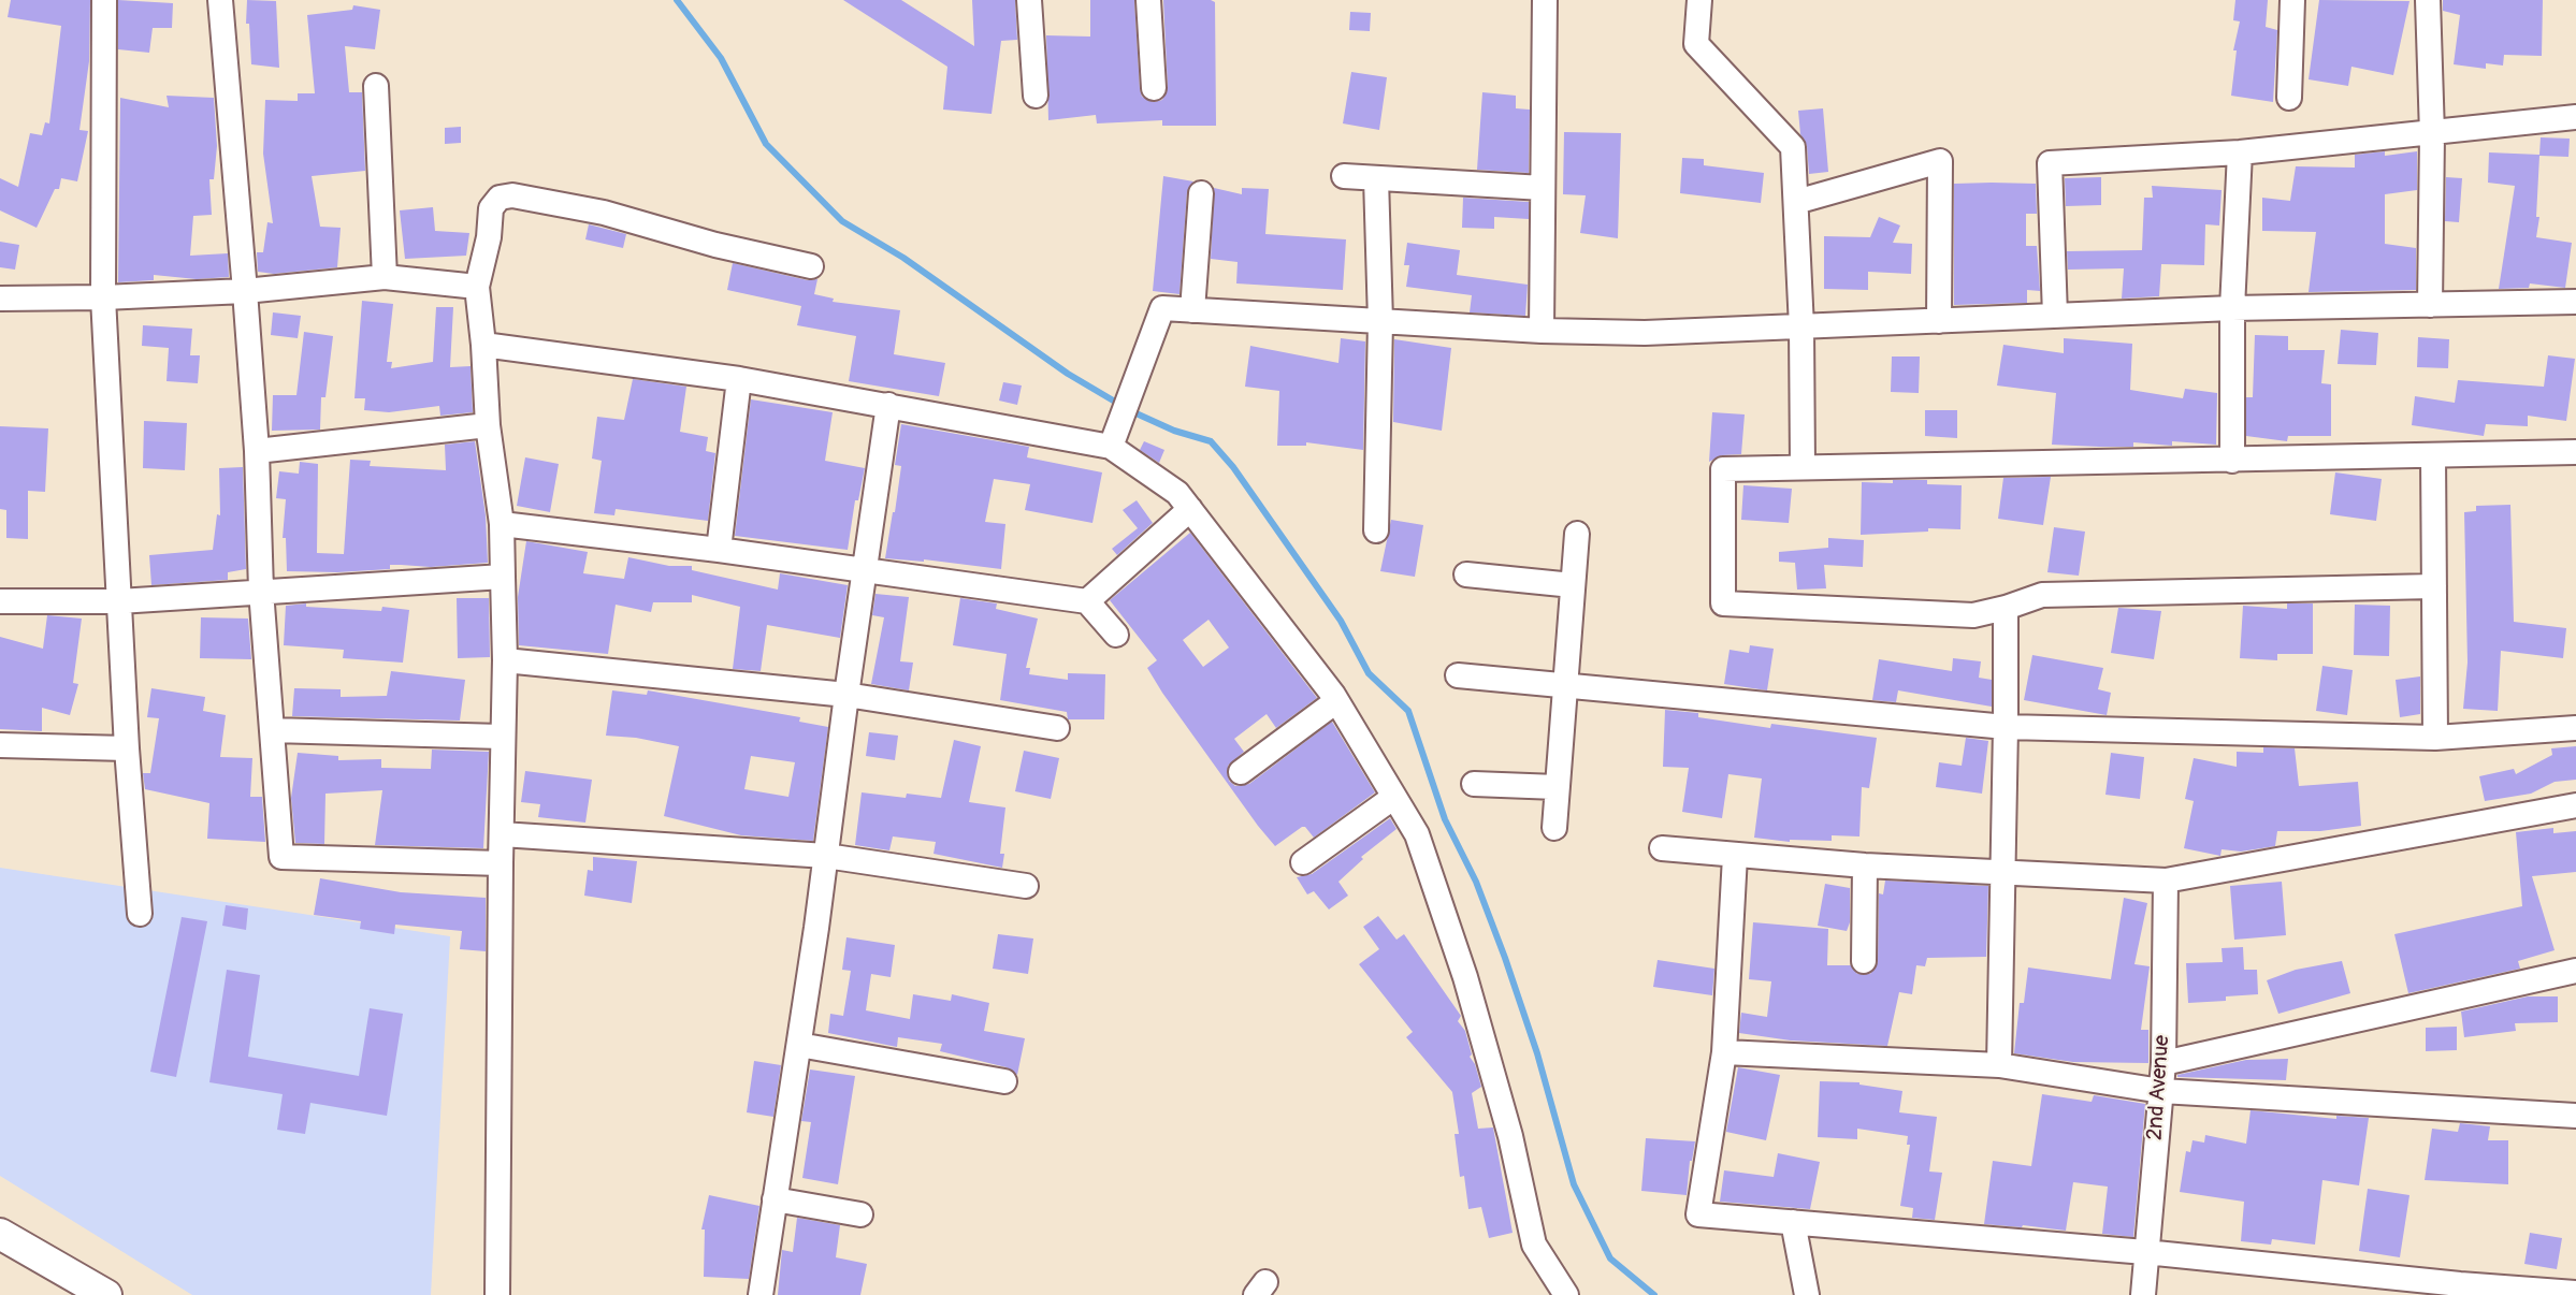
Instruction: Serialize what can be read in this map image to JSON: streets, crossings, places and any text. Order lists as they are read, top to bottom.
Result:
{
  "streets": {
    "street": ["2nd Avenue"]
  }
}
